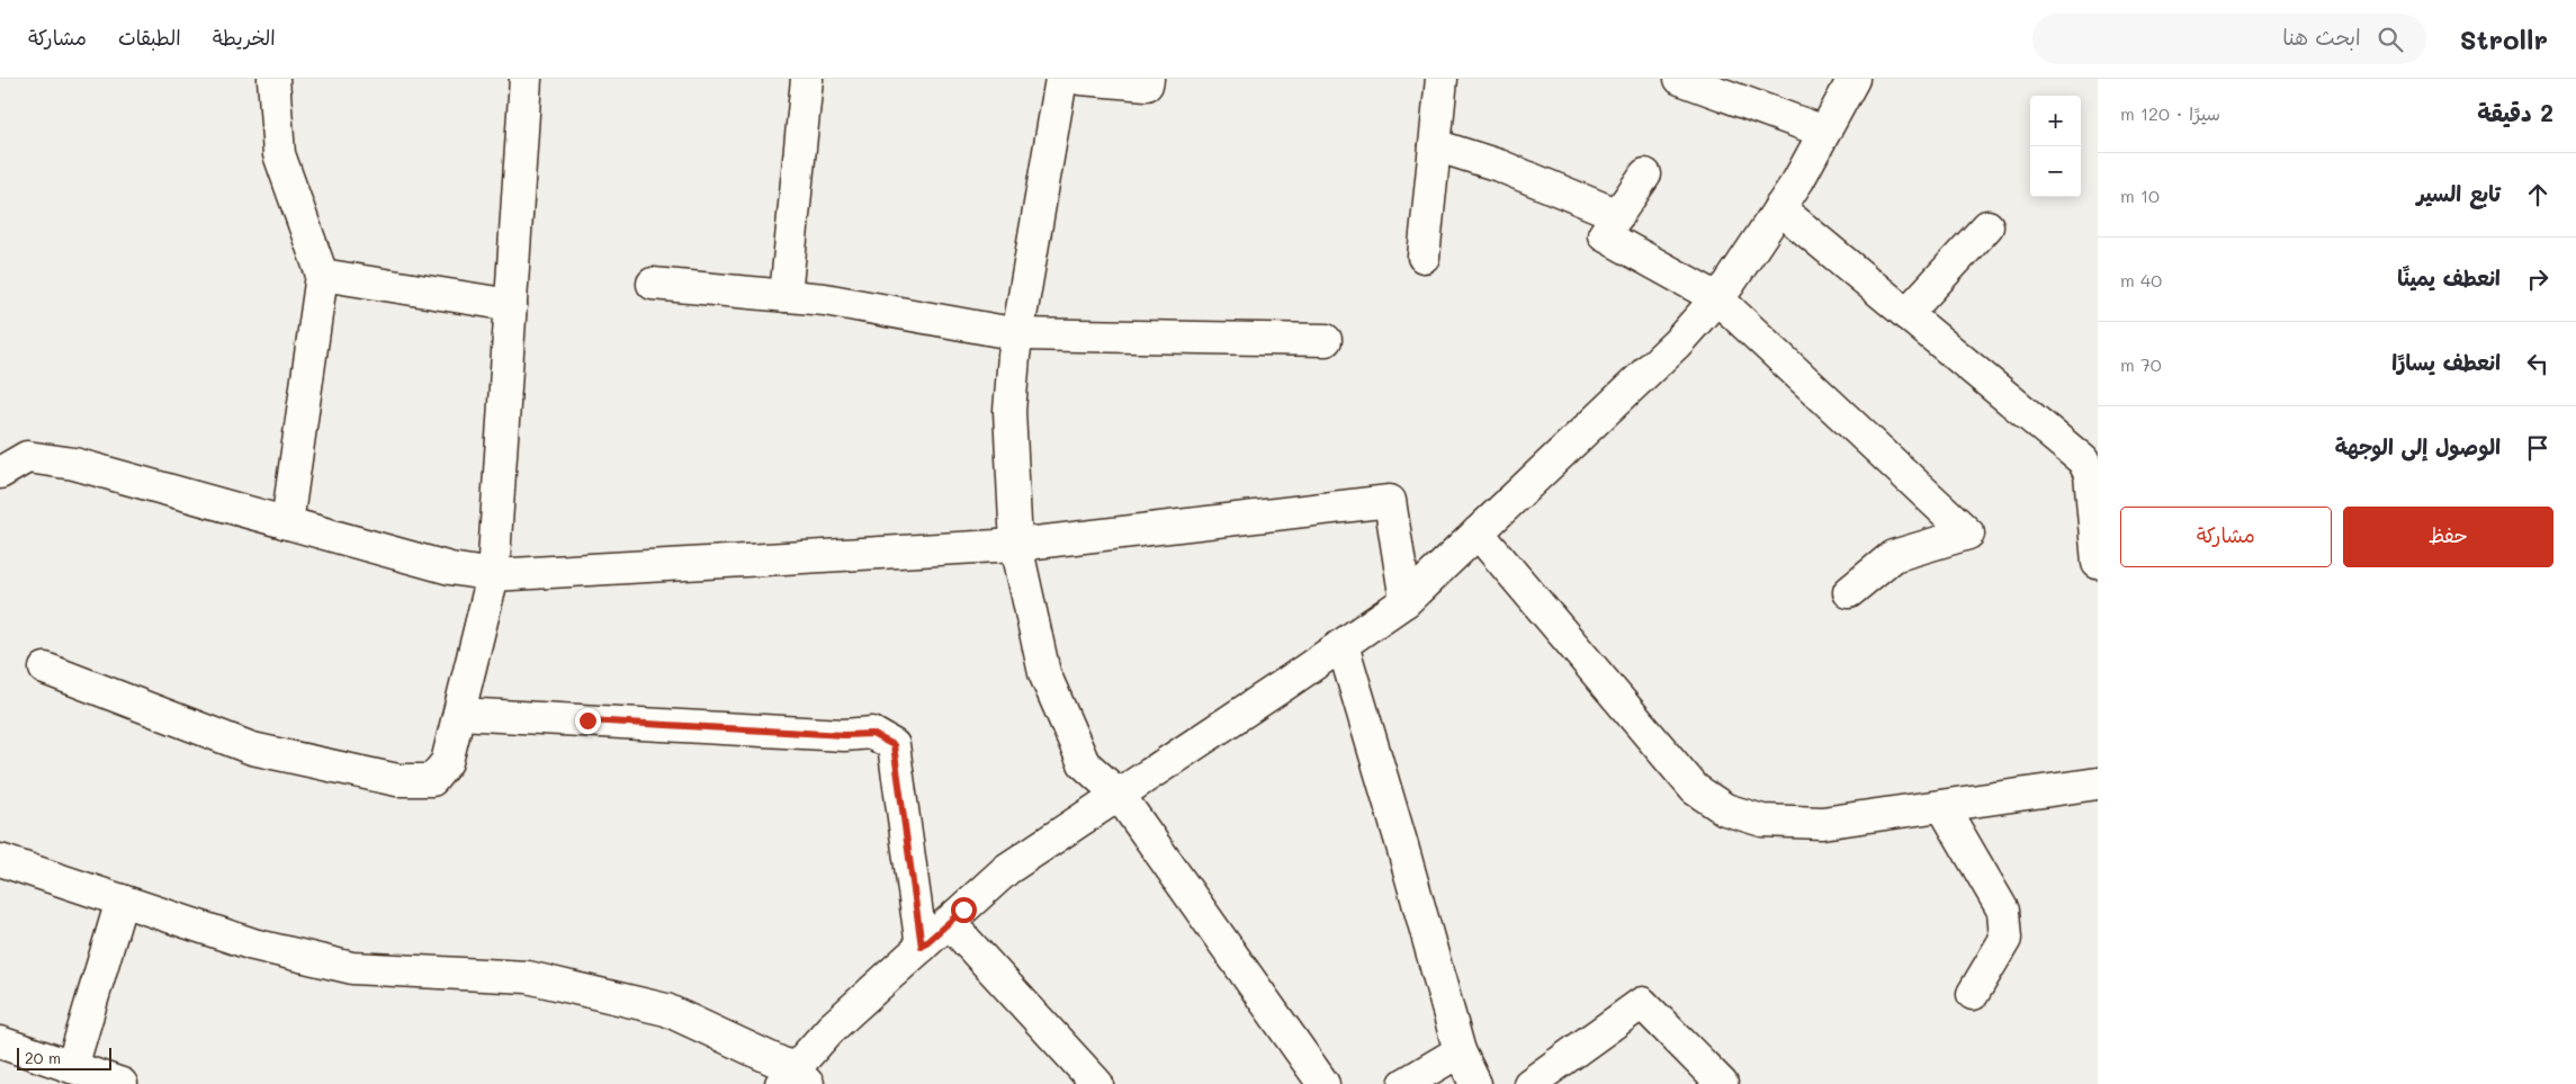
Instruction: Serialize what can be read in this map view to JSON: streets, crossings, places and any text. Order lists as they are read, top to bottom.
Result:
{
  "scale_bar": "20 m",
  "page": {
    "header": "Strollr",
    "search": "ابحث هنا",
    "nav": ["الخريطة", "الطبقات", "مشاركة"],
    "heading": ["2 دقيقة", "سيرًا · 120 m"],
    "map_buttons": ["+", "−"],
    "list": [
      ["تابع السير", "10 m"],
      ["انعطف يمينًا", "40 m"],
      ["انعطف يسارًا", "70 m"],
      "الوصول إلى الوجهة"
    ],
    "buttons": ["حفظ", "مشاركة"],
    "scale": "20 m"
  }
}
